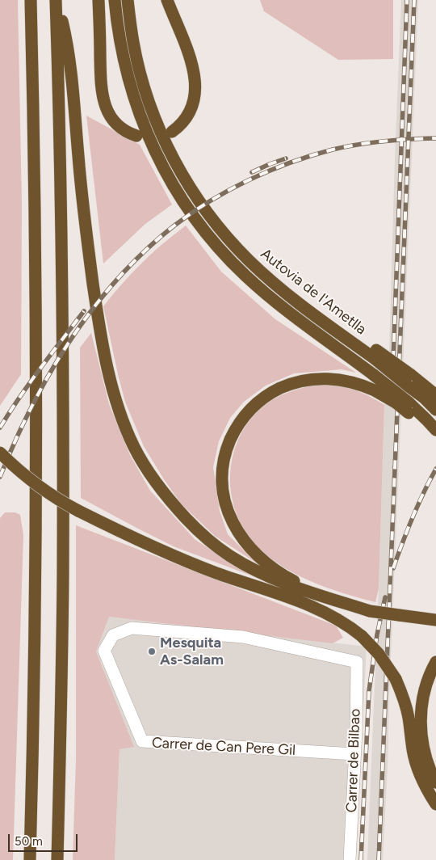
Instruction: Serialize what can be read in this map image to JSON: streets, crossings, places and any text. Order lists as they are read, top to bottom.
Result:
{
  "streets": {
    "highway": ["Autovia de l'Ametlla"],
    "street": ["Carrer de Can Pere Gil", "Carrer de Bilbao"]
  },
  "crossings": [
    ["Carrer de Can Pere Gil", "Carrer de Bilbao"]
  ],
  "places": ["Mesquita As-Salam"],
  "scale_bar": "50 m"
}
